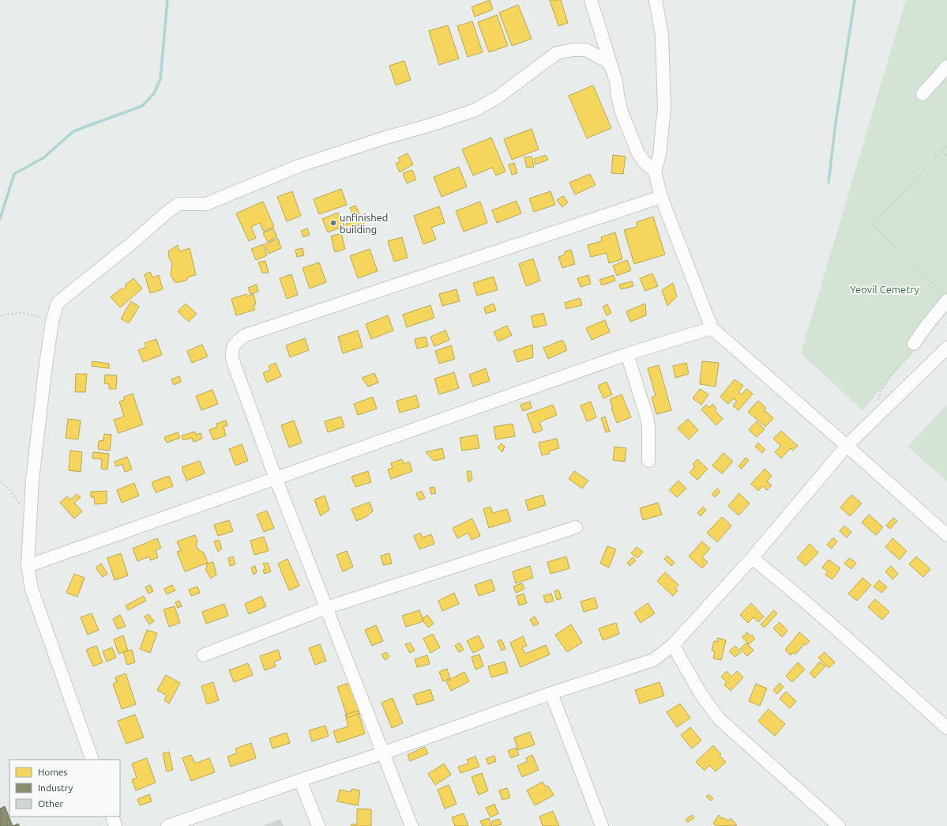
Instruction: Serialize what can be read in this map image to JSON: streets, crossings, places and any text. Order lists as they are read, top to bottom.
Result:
{
  "parks": ["Yeovil Cemetry"],
  "places": ["unfinished building"],
  "legend": ["Homes", "Industry", "Other"]
}
